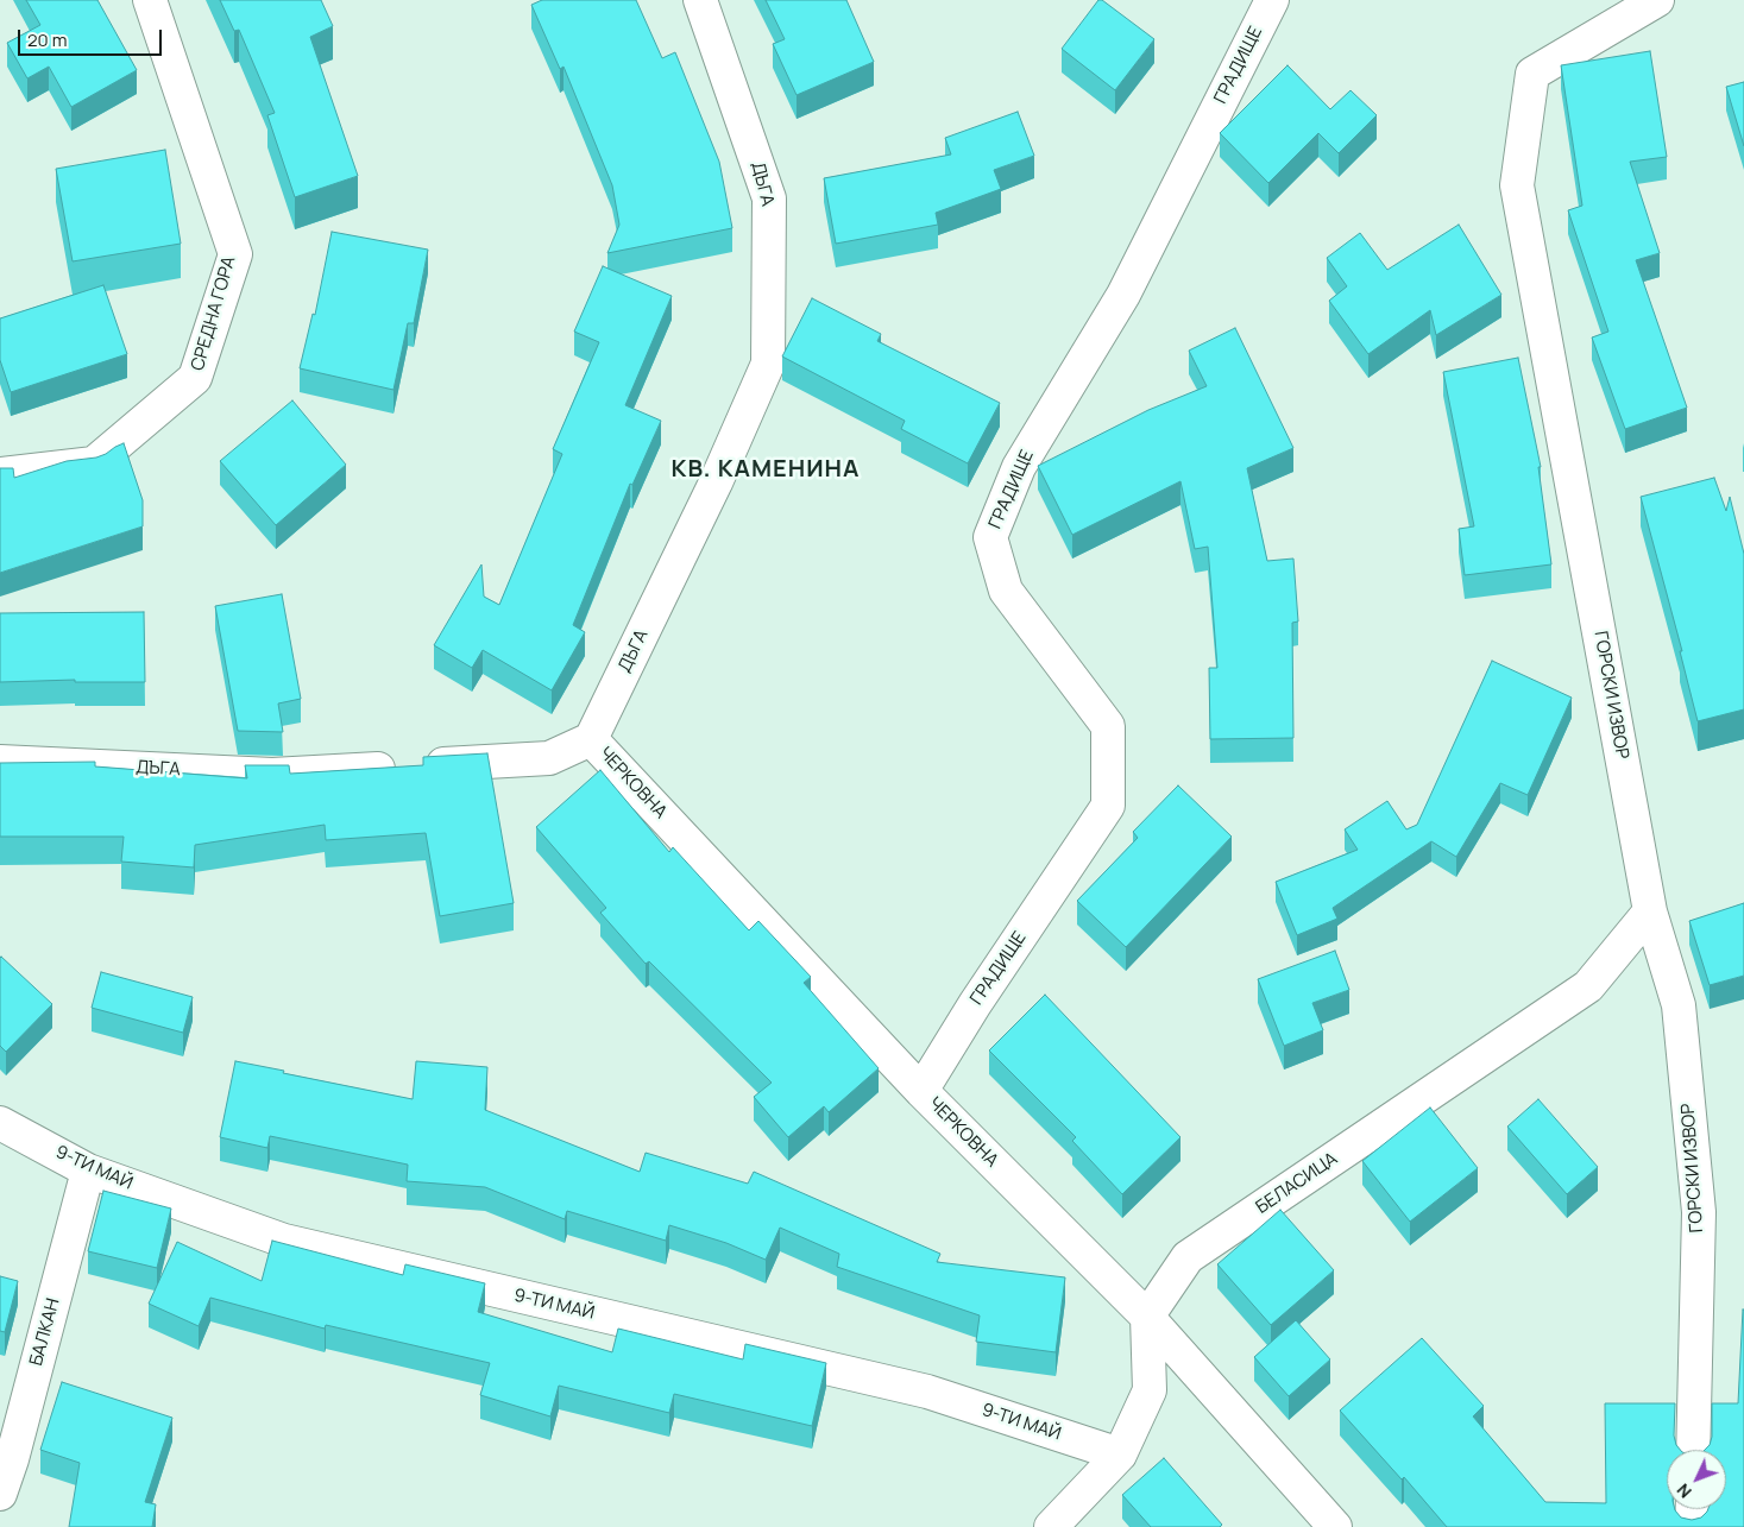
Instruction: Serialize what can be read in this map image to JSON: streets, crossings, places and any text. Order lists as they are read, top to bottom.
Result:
{
  "streets": {
    "street": [
      "ГРАДИЩЕ",
      "ДЪГА",
      "СРЕДНА ГОРА",
      "ГОРСКИ ИЗВОР",
      "ЧЕРКОВНА",
      "9-ТИ МАЙ",
      "БЕЛАСИЦА",
      "БАЛКАН"
    ]
  },
  "crossings": [
    ["ГРАДИЩЕ", "ЧЕРКОВНА"],
    ["ДЪГА", "ЧЕРКОВНА"],
    ["ГОРСКИ ИЗВОР", "БЕЛАСИЦА"],
    ["ЧЕРКОВНА", "БЕЛАСИЦА"],
    ["9-ТИ МАЙ", "БАЛКАН"]
  ],
  "districts": ["КВ. КАМЕНИНА"],
  "scale_bar": "20 m",
  "north": "bottom left"
}
